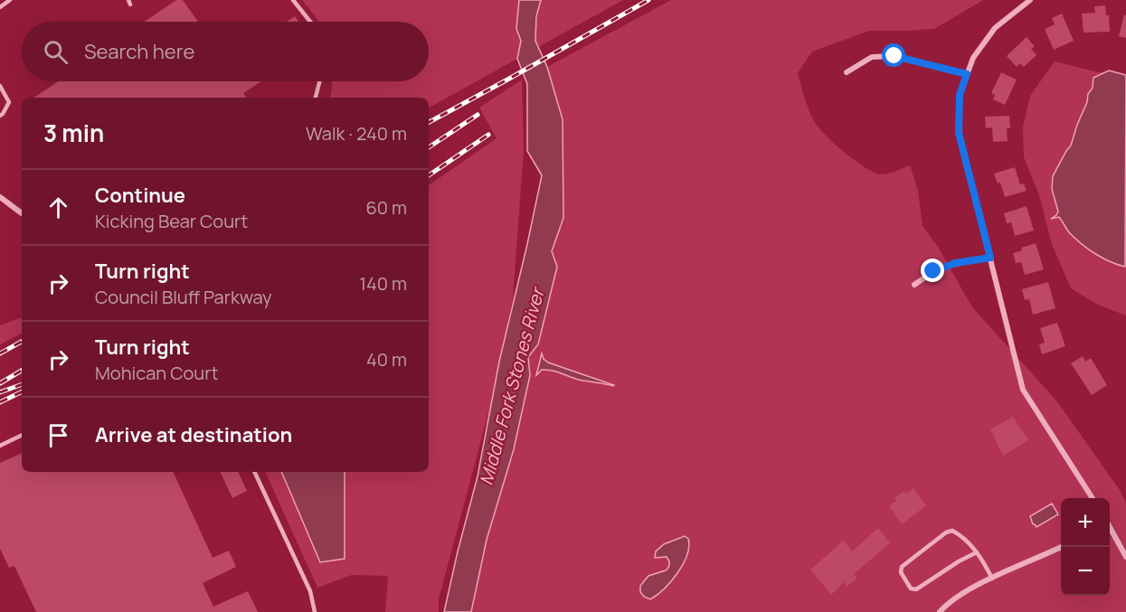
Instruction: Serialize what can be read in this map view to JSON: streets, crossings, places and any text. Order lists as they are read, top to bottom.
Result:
{
  "water": ["Middle Fork Stones River"],
  "page": {
    "search": "Search here",
    "heading": ["3 min", "Walk · 240 m"],
    "list": [
      ["Continue", "Kicking Bear Court", "60 m"],
      ["Turn right", "Council Bluff Parkway", "140 m"],
      ["Turn right", "Mohican Court", "40 m"],
      "Arrive at destination"
    ],
    "map_buttons": ["+", "−"]
  }
}
